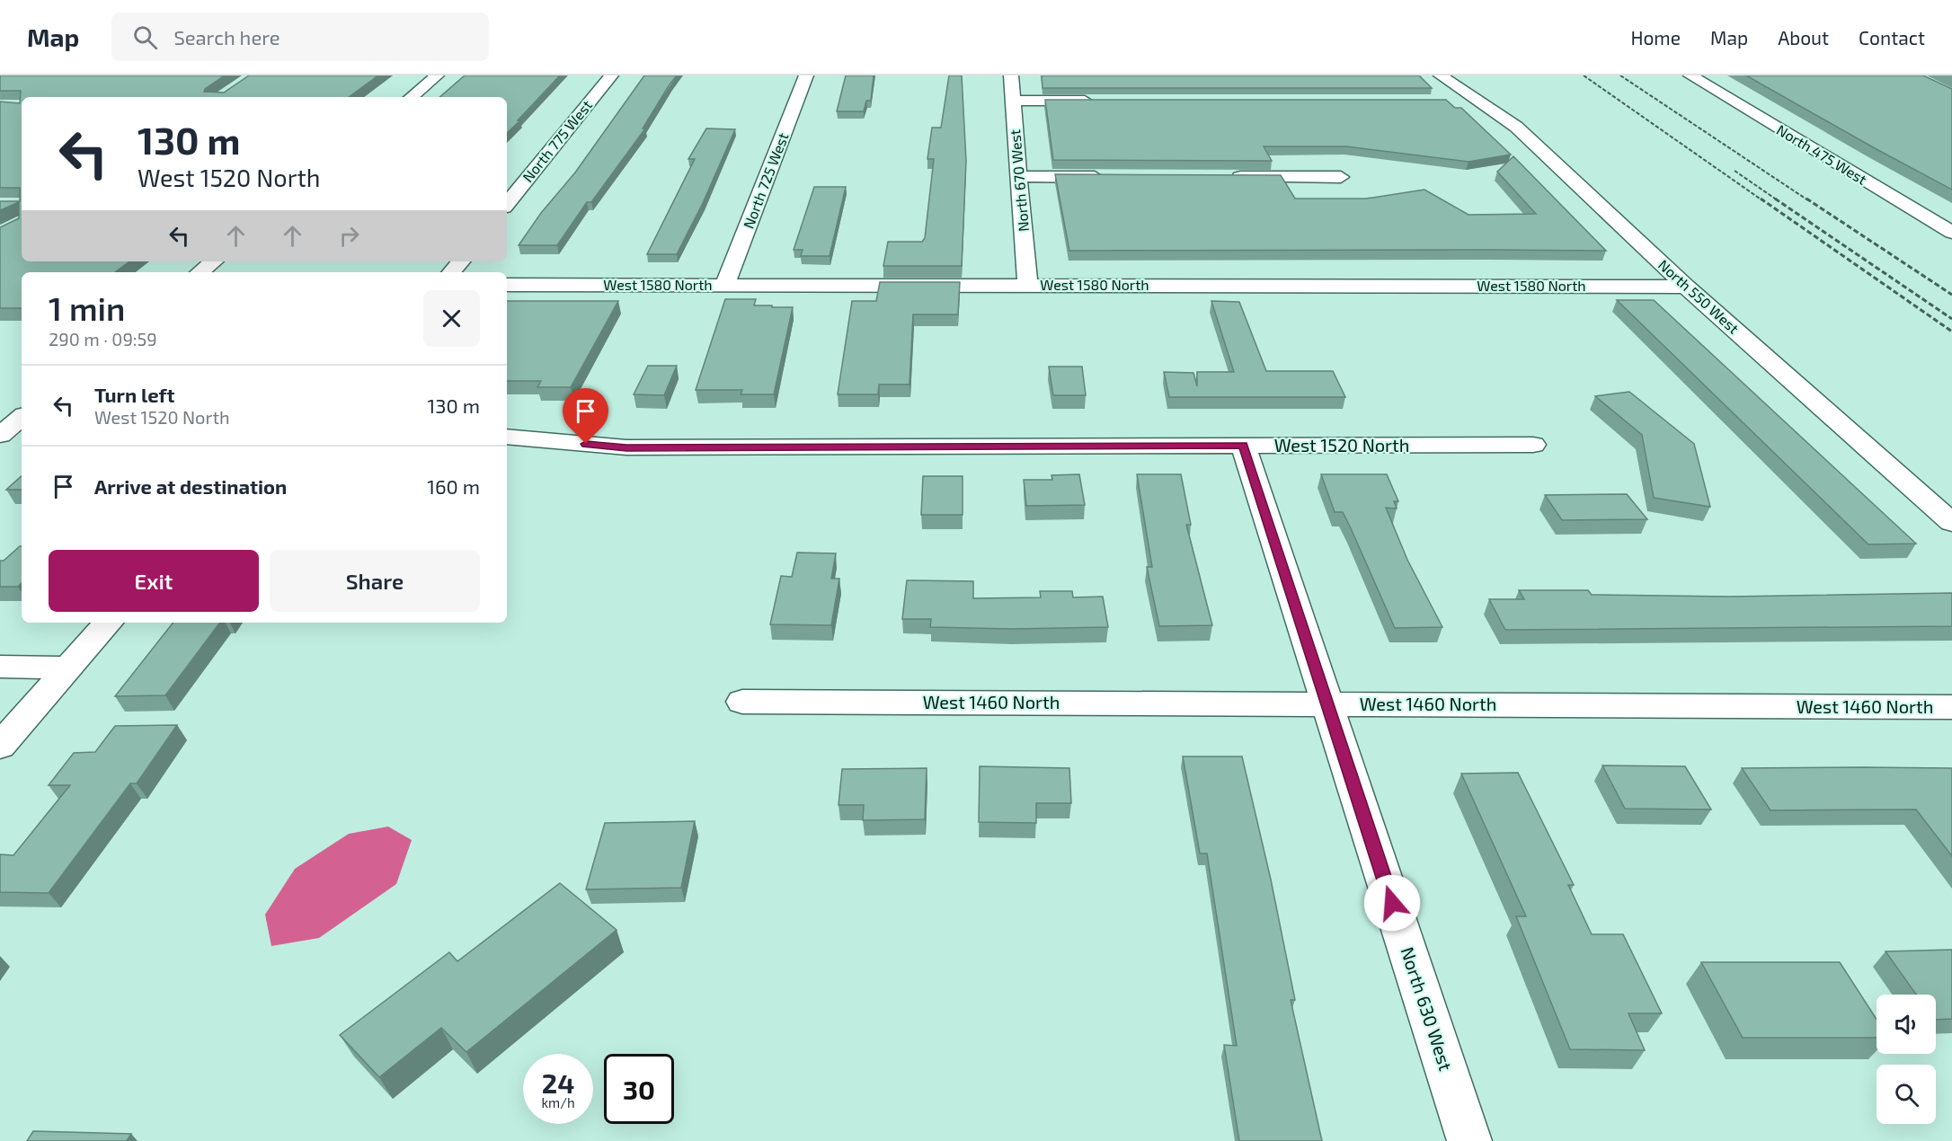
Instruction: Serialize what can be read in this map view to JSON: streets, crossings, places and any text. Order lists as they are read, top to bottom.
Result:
{
  "streets": {
    "street": [
      "North 775 West",
      "North 475 West",
      "North 725 West",
      "North 670 West",
      "West 1580 North",
      "North 550 West",
      "West 1520 North",
      "West 1460 North",
      "North 630 West"
    ]
  },
  "crossings": [
    ["North 725 West", "West 1580 North"],
    ["North 670 West", "West 1580 North"],
    ["West 1580 North", "North 550 West"],
    ["West 1520 North", "North 630 West"],
    ["West 1460 North", "North 630 West"]
  ],
  "page": {
    "header": "Map",
    "search": "Search here",
    "nav": [
      "Home",
      "Map",
      "About",
      "Contact"
    ],
    "turn": ["130 m", "West 1520 North"],
    "heading": ["1 min", "290 m · 09:59"],
    "list": [
      {
        "name": "Turn left",
        "note": "West 1520 North",
        "value": "130 m"
      },
      {
        "name": "Arrive at destination",
        "value": "160 m"
      }
    ],
    "buttons": ["Exit", "Share"],
    "speed": "24 km/h",
    "limit": "30"
  }
}
